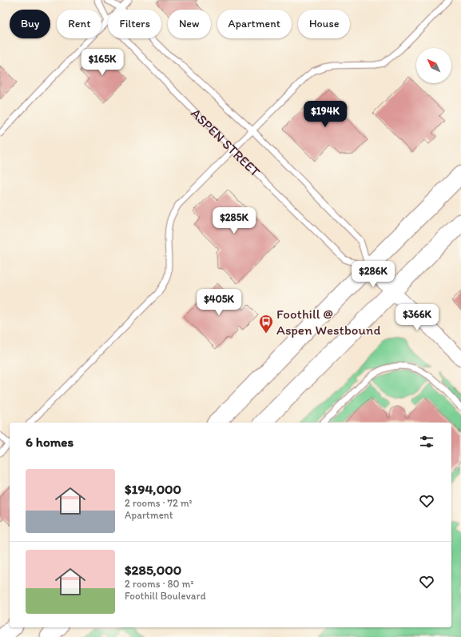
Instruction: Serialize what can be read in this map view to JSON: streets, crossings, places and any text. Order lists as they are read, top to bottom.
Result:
{
  "streets": {
    "street": ["ASPEN STREET"]
  },
  "places": {
    "bus stop": ["Foothill @ Aspen Westbound"]
  },
  "north": "top left",
  "page": {
    "chip": [
      "Buy",
      "Rent",
      "Filters",
      "New",
      "Apartment",
      "House"
    ],
    "price": [
      "$165K",
      "$194K",
      "$285K",
      "$286K",
      "$405K",
      "$366K"
    ],
    "heading": "6 homes",
    "list": [
      {
        "name": "$194,000",
        "note": "2 rooms · 72 m² · Apartment"
      },
      {
        "name": "$285,000",
        "note": "2 rooms · 80 m² · Foothill Boulevard"
      }
    ]
  }
}
